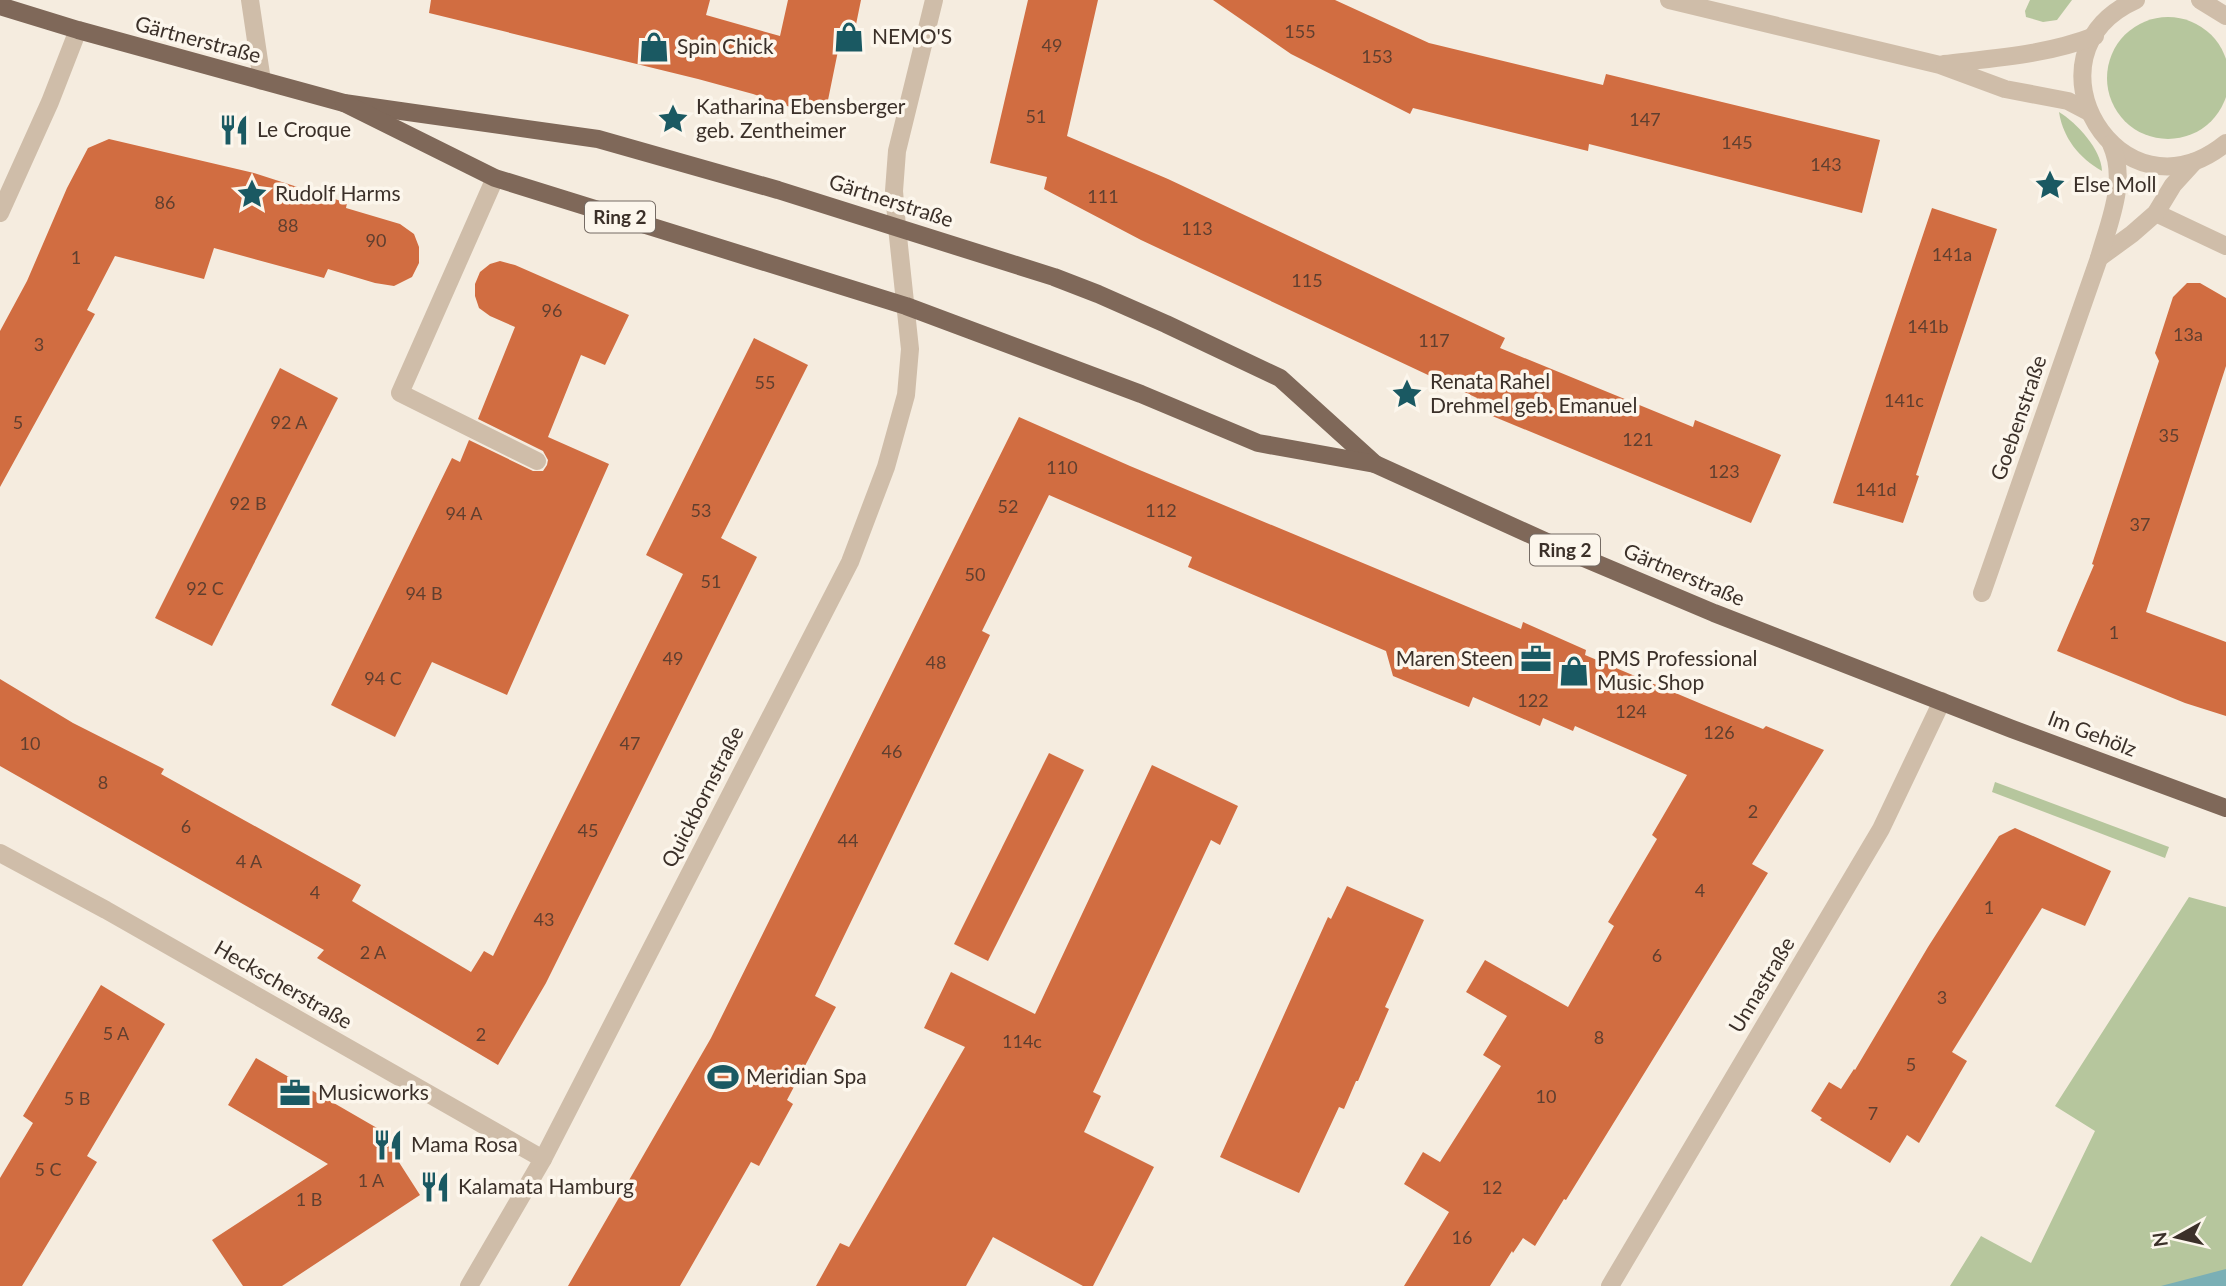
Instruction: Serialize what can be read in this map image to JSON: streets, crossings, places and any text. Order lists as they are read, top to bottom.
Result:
{
  "streets": {
    "main road": ["Gärtnerstraße", "Ring 2", "Im Gehölz"],
    "street": [
      "Goebenstraße",
      "Quickbornstraße",
      "Heckscherstraße",
      "Unnastraße"
    ]
  },
  "crossings": [
    ["Gärtnerstraße", "Im Gehölz"],
    ["Gärtnerstraße", "Quickbornstraße"],
    ["Gärtnerstraße", "Unnastraße"],
    ["Im Gehölz", "Unnastraße"],
    ["Quickbornstraße", "Heckscherstraße"]
  ],
  "places": {
    "shop": ["NEMO'S", "Spin Chick", "PMS Professional Music Shop"],
    "place": [
      "Katharina Ebensberger geb. Zentheimer",
      "Else Moll",
      "Rudolf Harms",
      "Renata Rahel Drehmel geb. Emanuel"
    ],
    "restaurant": ["Le Croque", "Mama Rosa", "Kalamata Hamburg"],
    "office": ["Maren Steen", "Musicworks"],
    "sports": ["Meridian Spa"]
  },
  "house_numbers": [
    "155",
    "49",
    "153",
    "51",
    "147",
    "145",
    "143",
    "111",
    "86",
    "88",
    "113",
    "90",
    "141a",
    "1",
    "115",
    "96",
    "141b",
    "13a",
    "117",
    "3",
    "55",
    "141c",
    "5",
    "92 A",
    "35",
    "121",
    "110",
    "123",
    "141d",
    "92 B",
    "52",
    "53",
    "112",
    "94 A",
    "37",
    "50",
    "51",
    "92 C",
    "94 B",
    "1",
    "49",
    "48",
    "94 C",
    "122",
    "124",
    "126",
    "10",
    "47",
    "46",
    "8",
    "2",
    "6",
    "45",
    "44",
    "4 A",
    "4",
    "4",
    "1",
    "43",
    "2 A",
    "6",
    "3",
    "5 A",
    "2",
    "8",
    "114c",
    "5",
    "10",
    "5 B",
    "7",
    "5 C",
    "1 A",
    "12",
    "1 B",
    "16"
  ],
  "north": "left"
}
